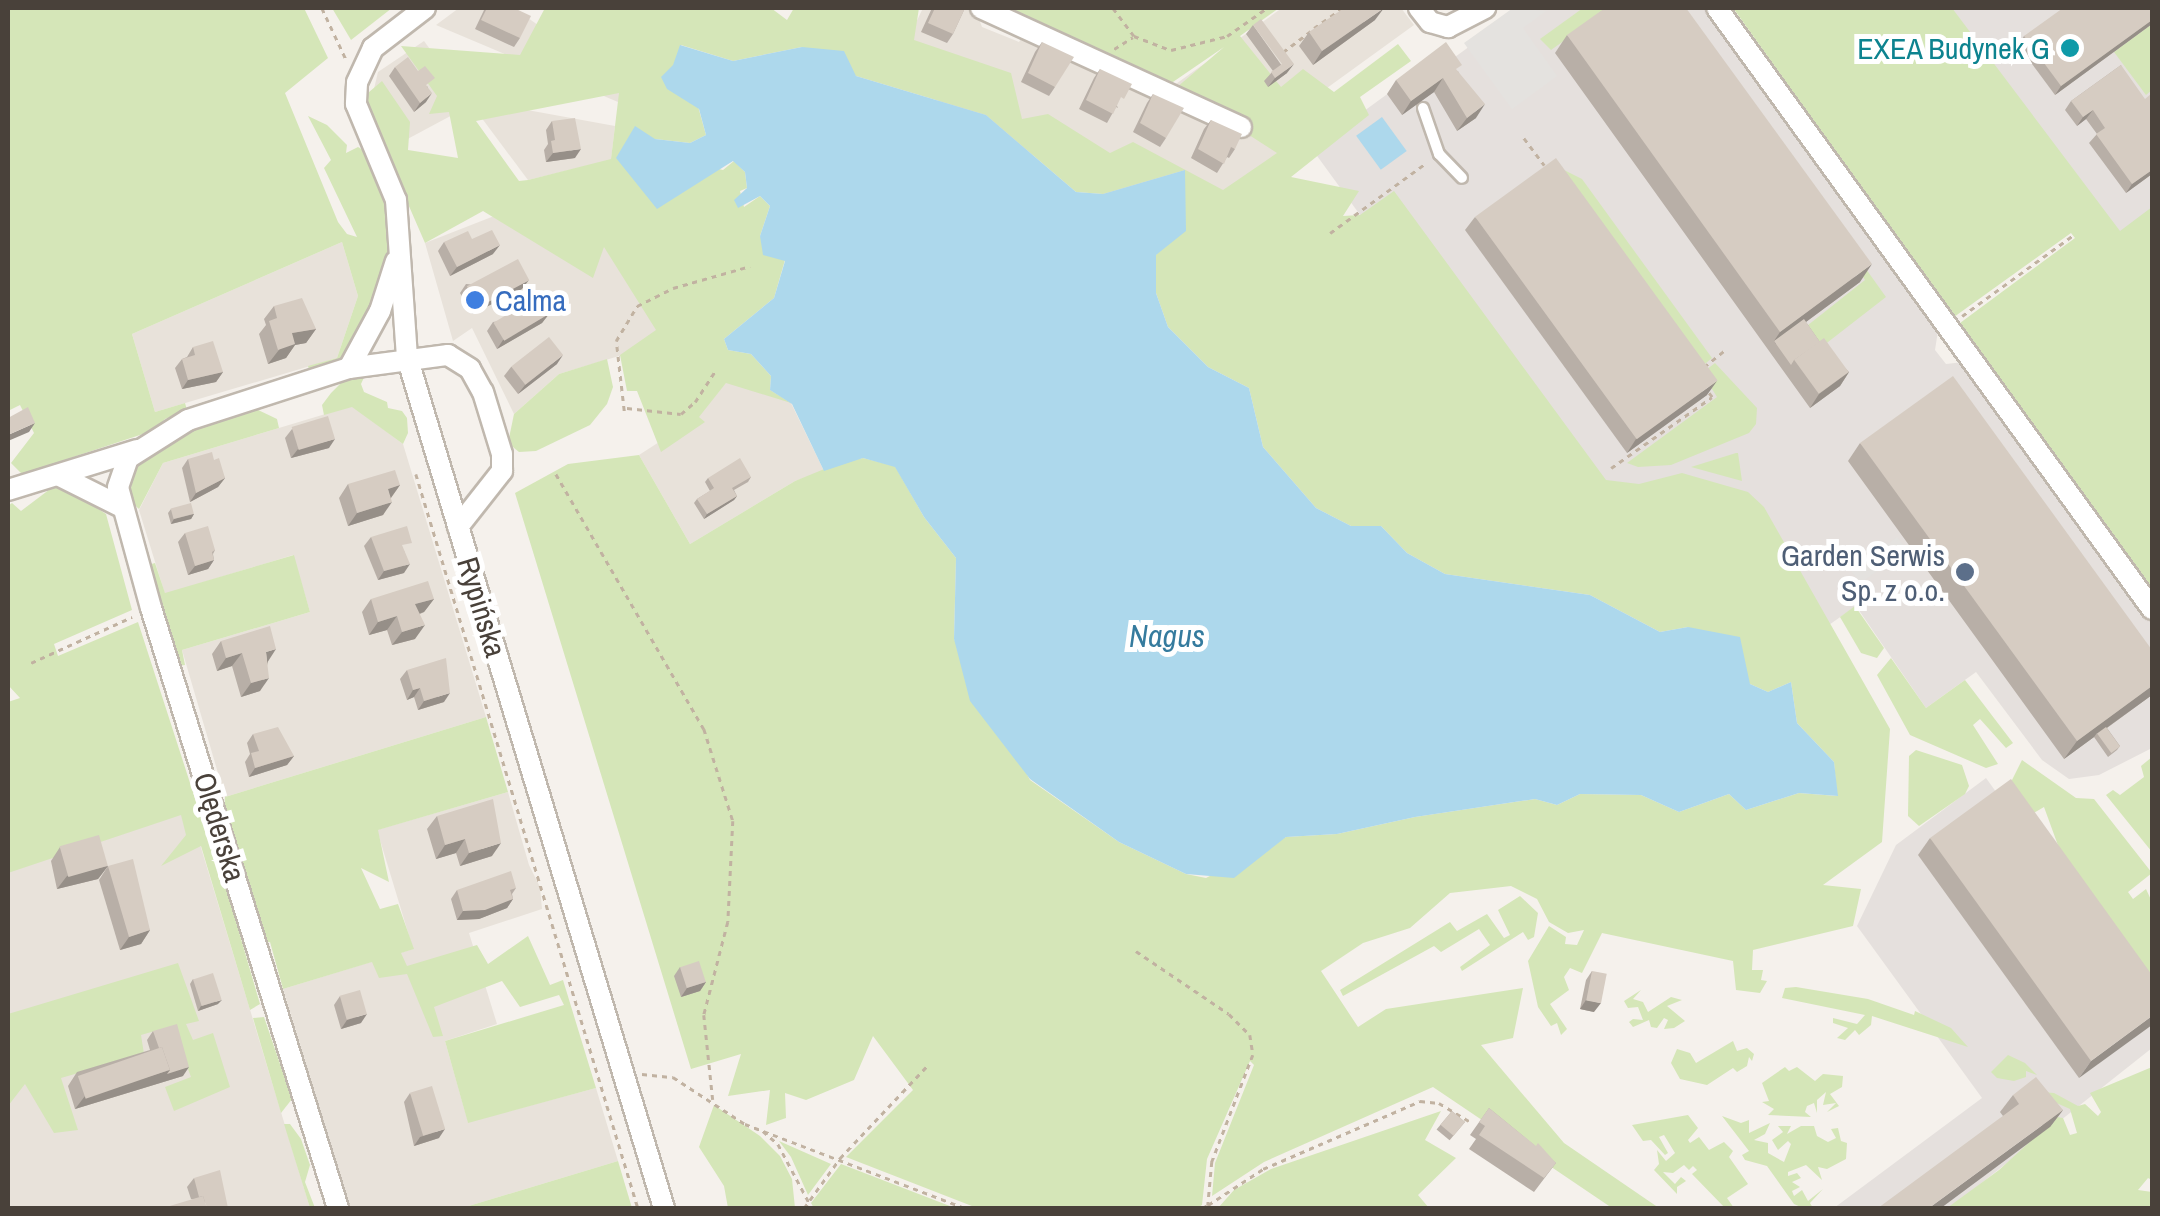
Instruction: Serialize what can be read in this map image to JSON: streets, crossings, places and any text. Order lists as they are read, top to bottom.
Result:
{
  "streets": {
    "street": ["Rypińska", "Olęderska"]
  },
  "water": ["Nagus"],
  "places": ["EXEA Budynek G", "Calma", "Garden Serwis Sp. z o.o."]
}
